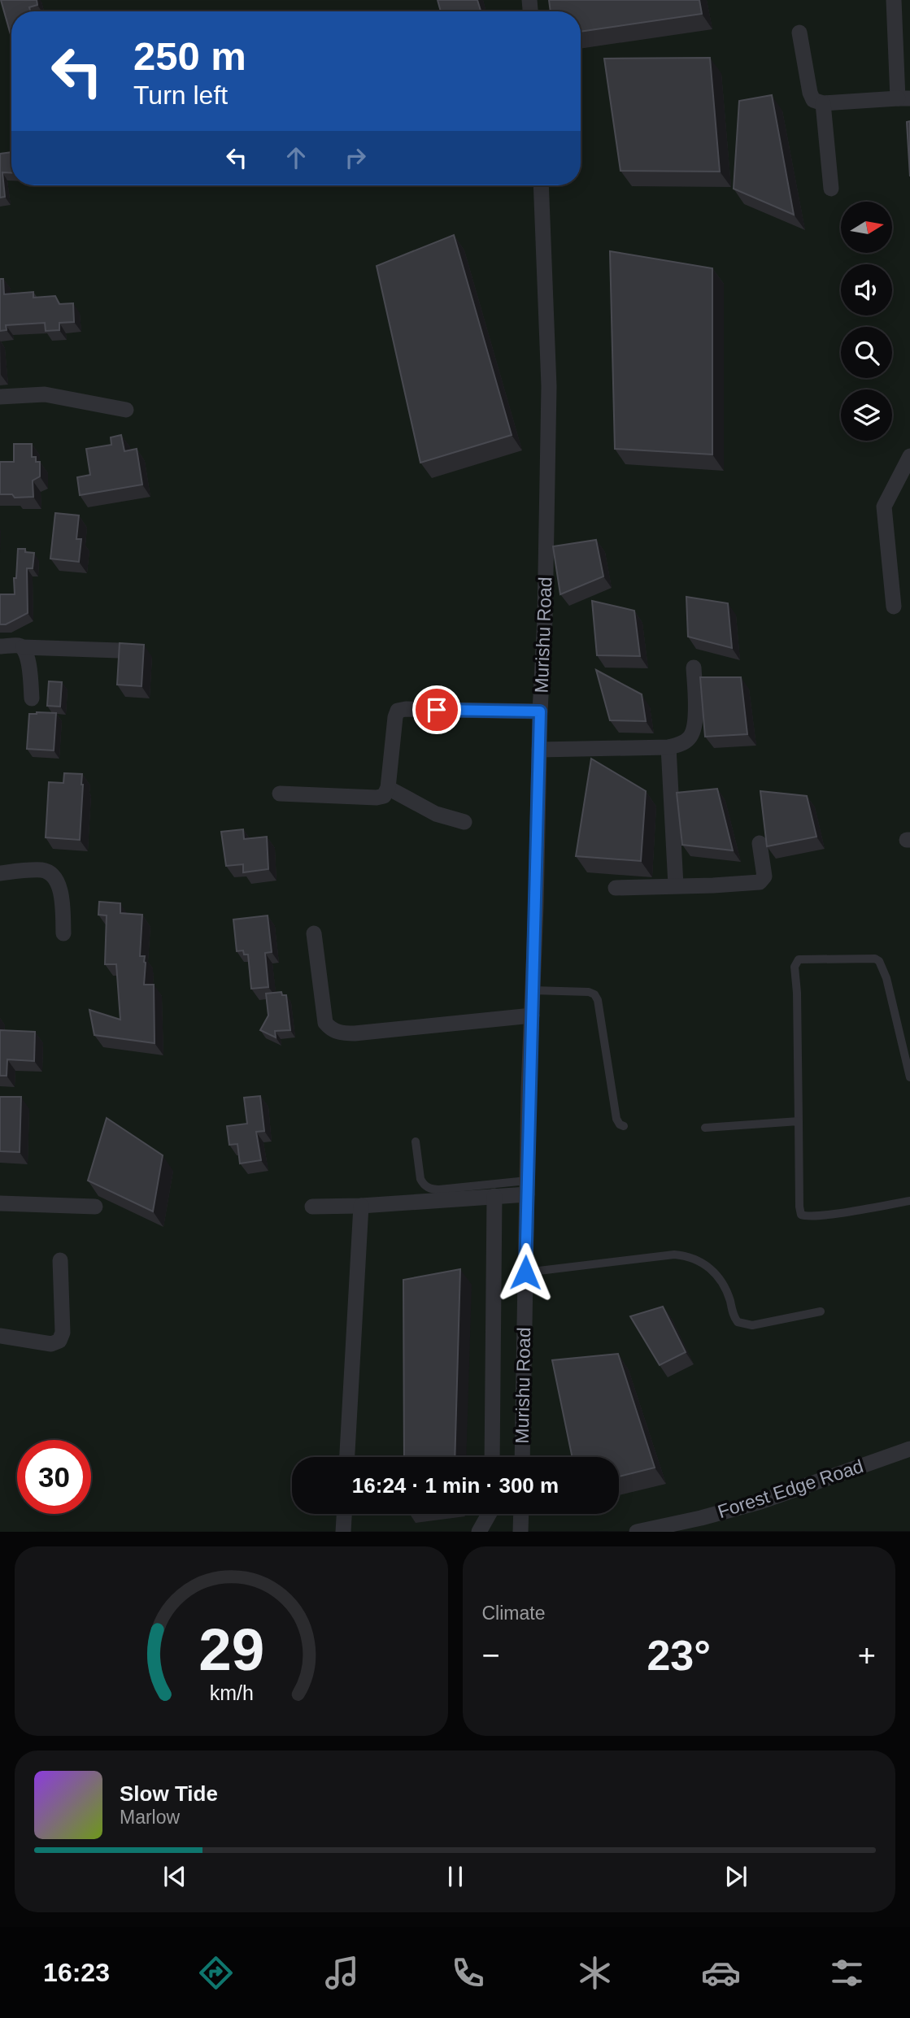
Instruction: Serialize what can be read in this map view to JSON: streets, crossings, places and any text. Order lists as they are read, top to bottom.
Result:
{
  "streets": {
    "street": ["Murishu Road", "Forest Edge Road"]
  },
  "north": "right",
  "page": {
    "turn": ["250 m", "Turn left"],
    "limit": "30",
    "trip": "16:24 · 1 min · 300 m",
    "tile": "Climate",
    "heat": ["−", "23°", "+"],
    "song": ["Slow Tide", "Marlow"],
    "tabs": "16:23",
    "gauge": ["29", "km/h"]
  }
}
